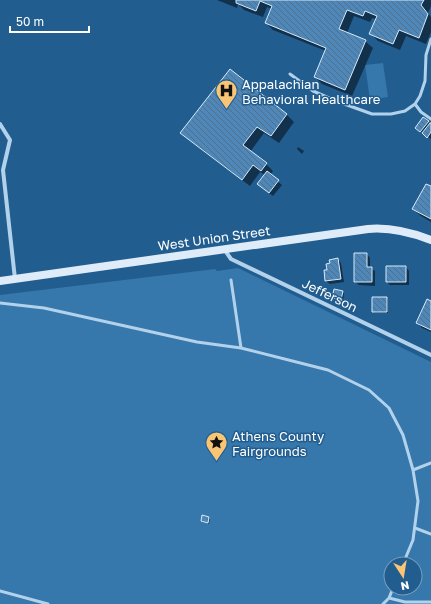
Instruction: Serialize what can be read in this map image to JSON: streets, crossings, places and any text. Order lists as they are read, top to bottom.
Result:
{
  "streets": {
    "main road": ["West Union Street"],
    "street": ["Jefferson"]
  },
  "crossings": [
    ["West Union Street", "Jefferson"]
  ],
  "places": {
    "hospital": ["Appalachian Behavioral Healthcare"],
    "place": ["Athens County Fairgrounds"]
  },
  "scale_bar": "50 m",
  "north": "bottom"
}
